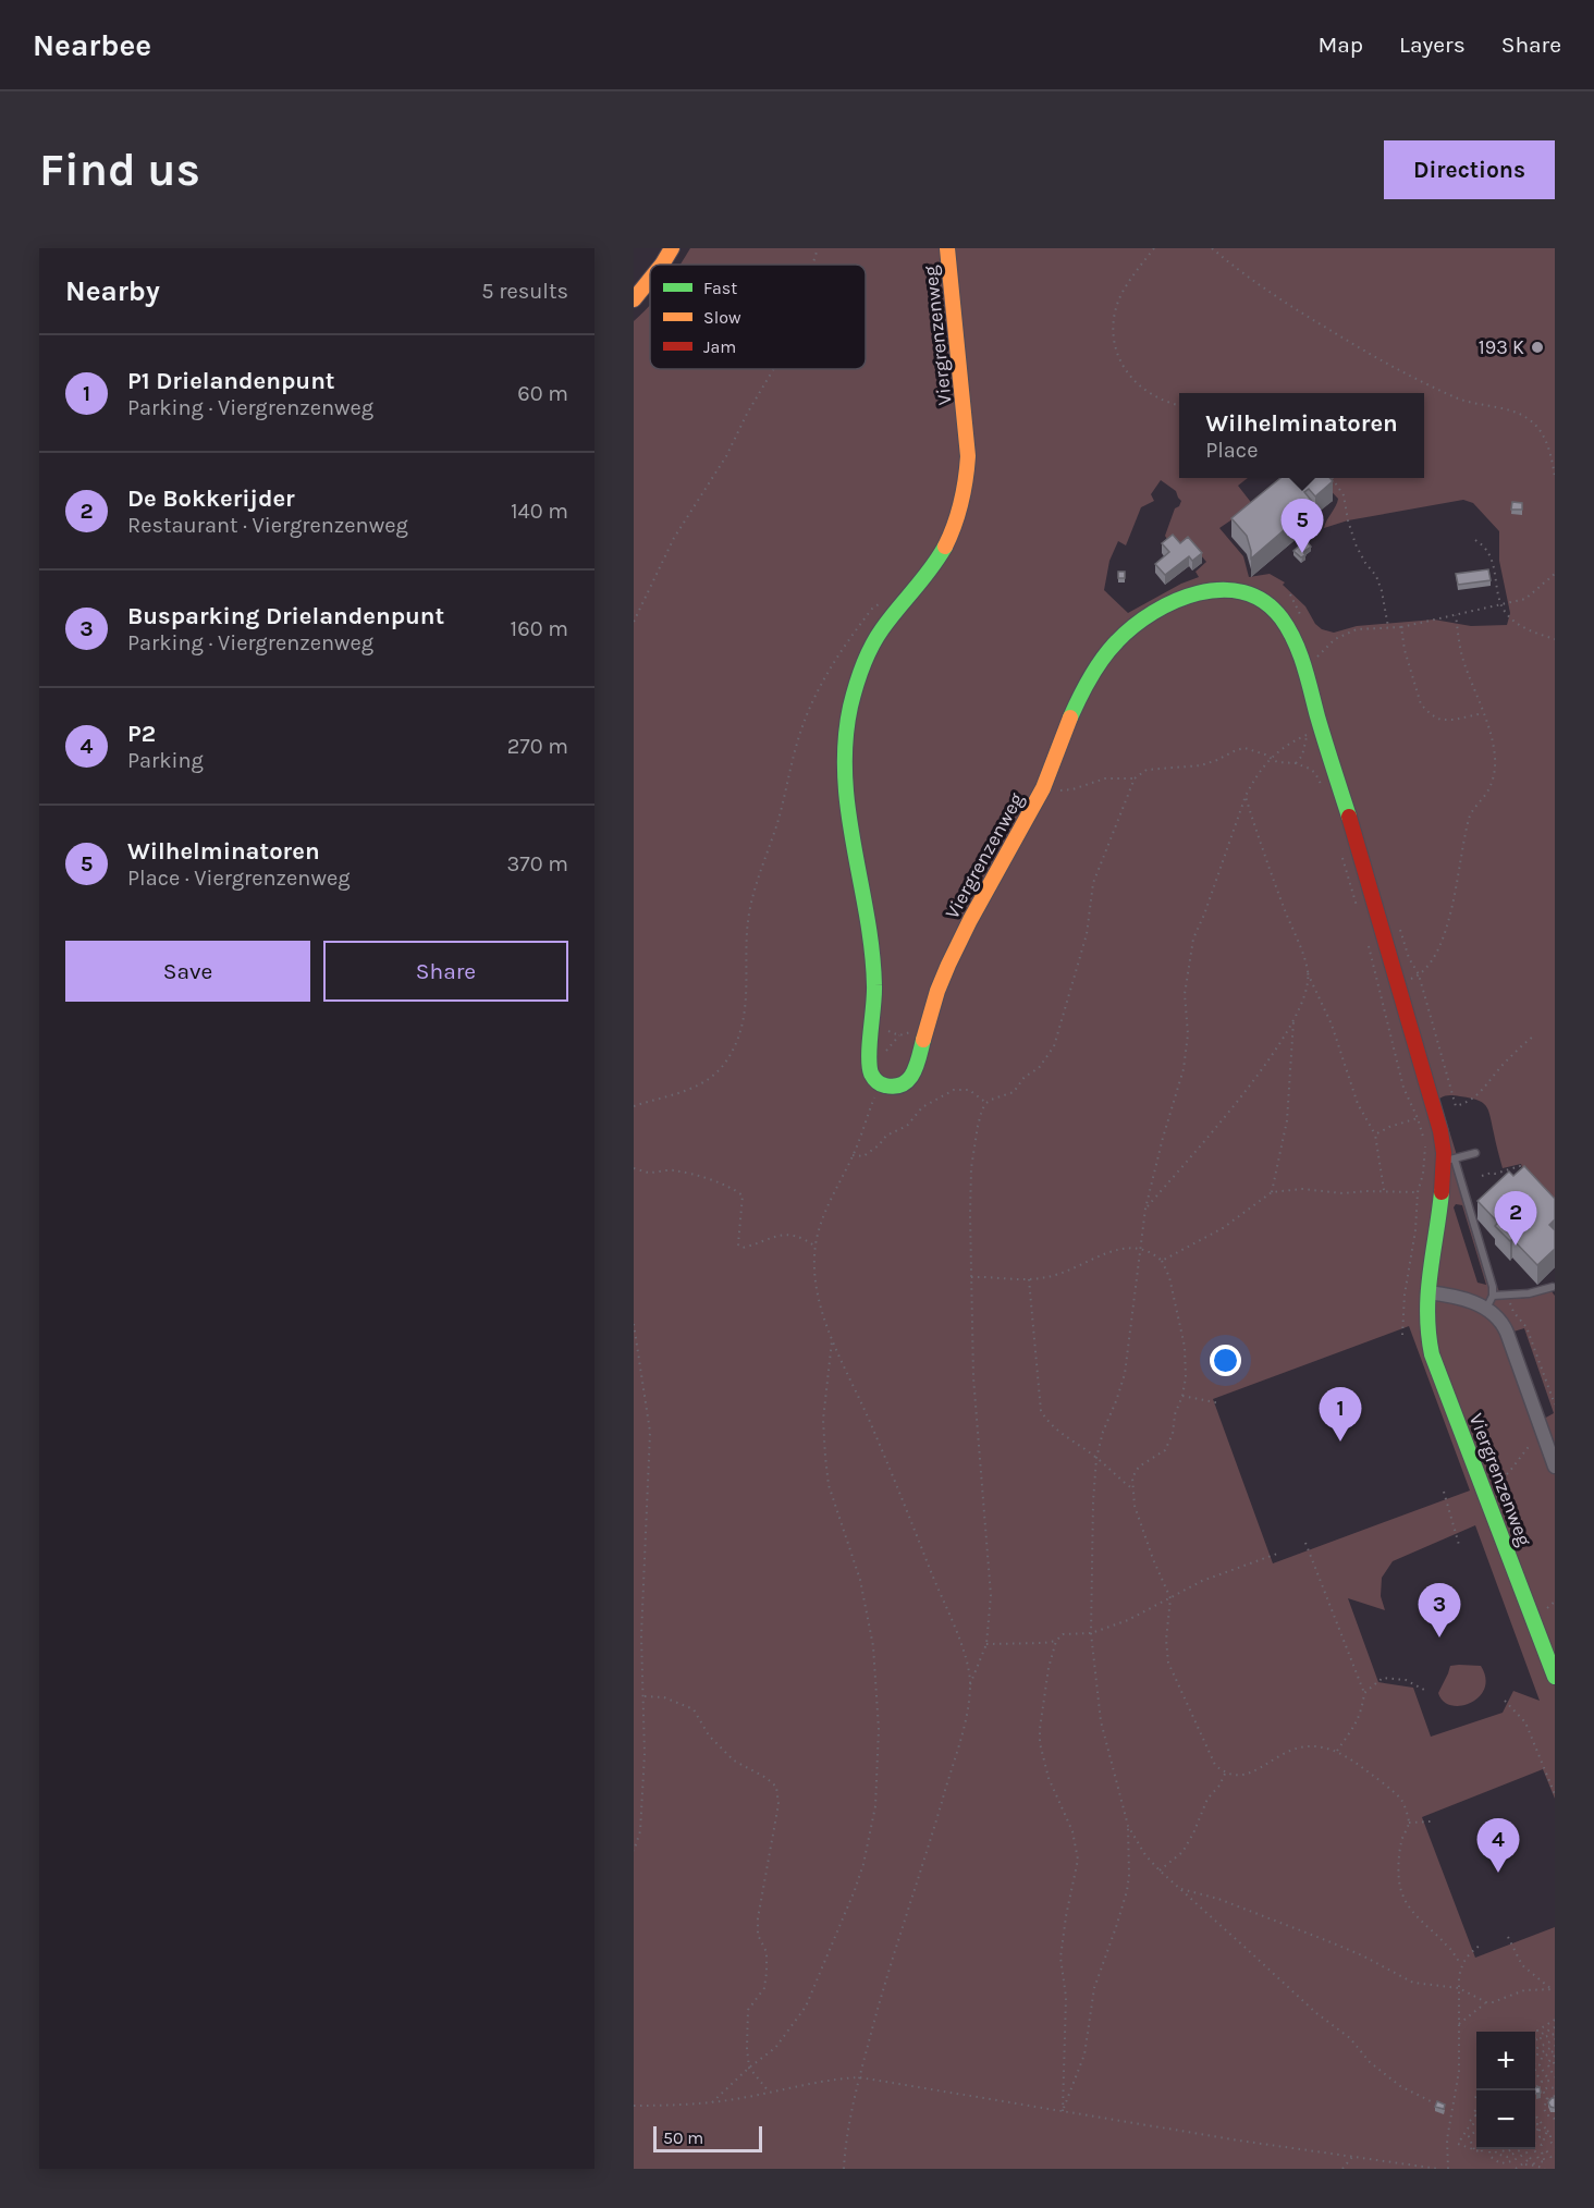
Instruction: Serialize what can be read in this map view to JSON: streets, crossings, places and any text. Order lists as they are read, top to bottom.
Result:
{
  "streets": {
    "street": ["Viergrenzenweg"]
  },
  "places": ["193 K"],
  "legend": ["Fast", "Slow", "Jam"],
  "scale_bar": "50 m",
  "page": {
    "header": "Nearbee",
    "nav": ["Map", "Layers", "Share"],
    "buttons": [
      "Directions",
      ["Save", "Share"]
    ],
    "title": "Find us",
    "heading": ["Nearby", "5 results"],
    "list": [
      {
        "mark": "1",
        "name": "P1 Drielandenpunt",
        "note": "Parking · Viergrenzenweg",
        "value": "60 m"
      },
      {
        "mark": "2",
        "name": "De Bokkerijder",
        "note": "Restaurant · Viergrenzenweg",
        "value": "140 m"
      },
      {
        "mark": "3",
        "name": "Busparking Drielandenpunt",
        "note": "Parking · Viergrenzenweg",
        "value": "160 m"
      },
      {
        "mark": "4",
        "name": "P2",
        "note": "Parking",
        "value": "270 m"
      },
      {
        "mark": "5",
        "name": "Wilhelminatoren",
        "note": "Place · Viergrenzenweg",
        "value": "370 m"
      }
    ],
    "popup": ["Wilhelminatoren", "Place"],
    "pins": [
      "5",
      "2",
      "1",
      "3",
      "4"
    ],
    "map_buttons": ["+", "−"],
    "scale": "50 m"
  }
}
